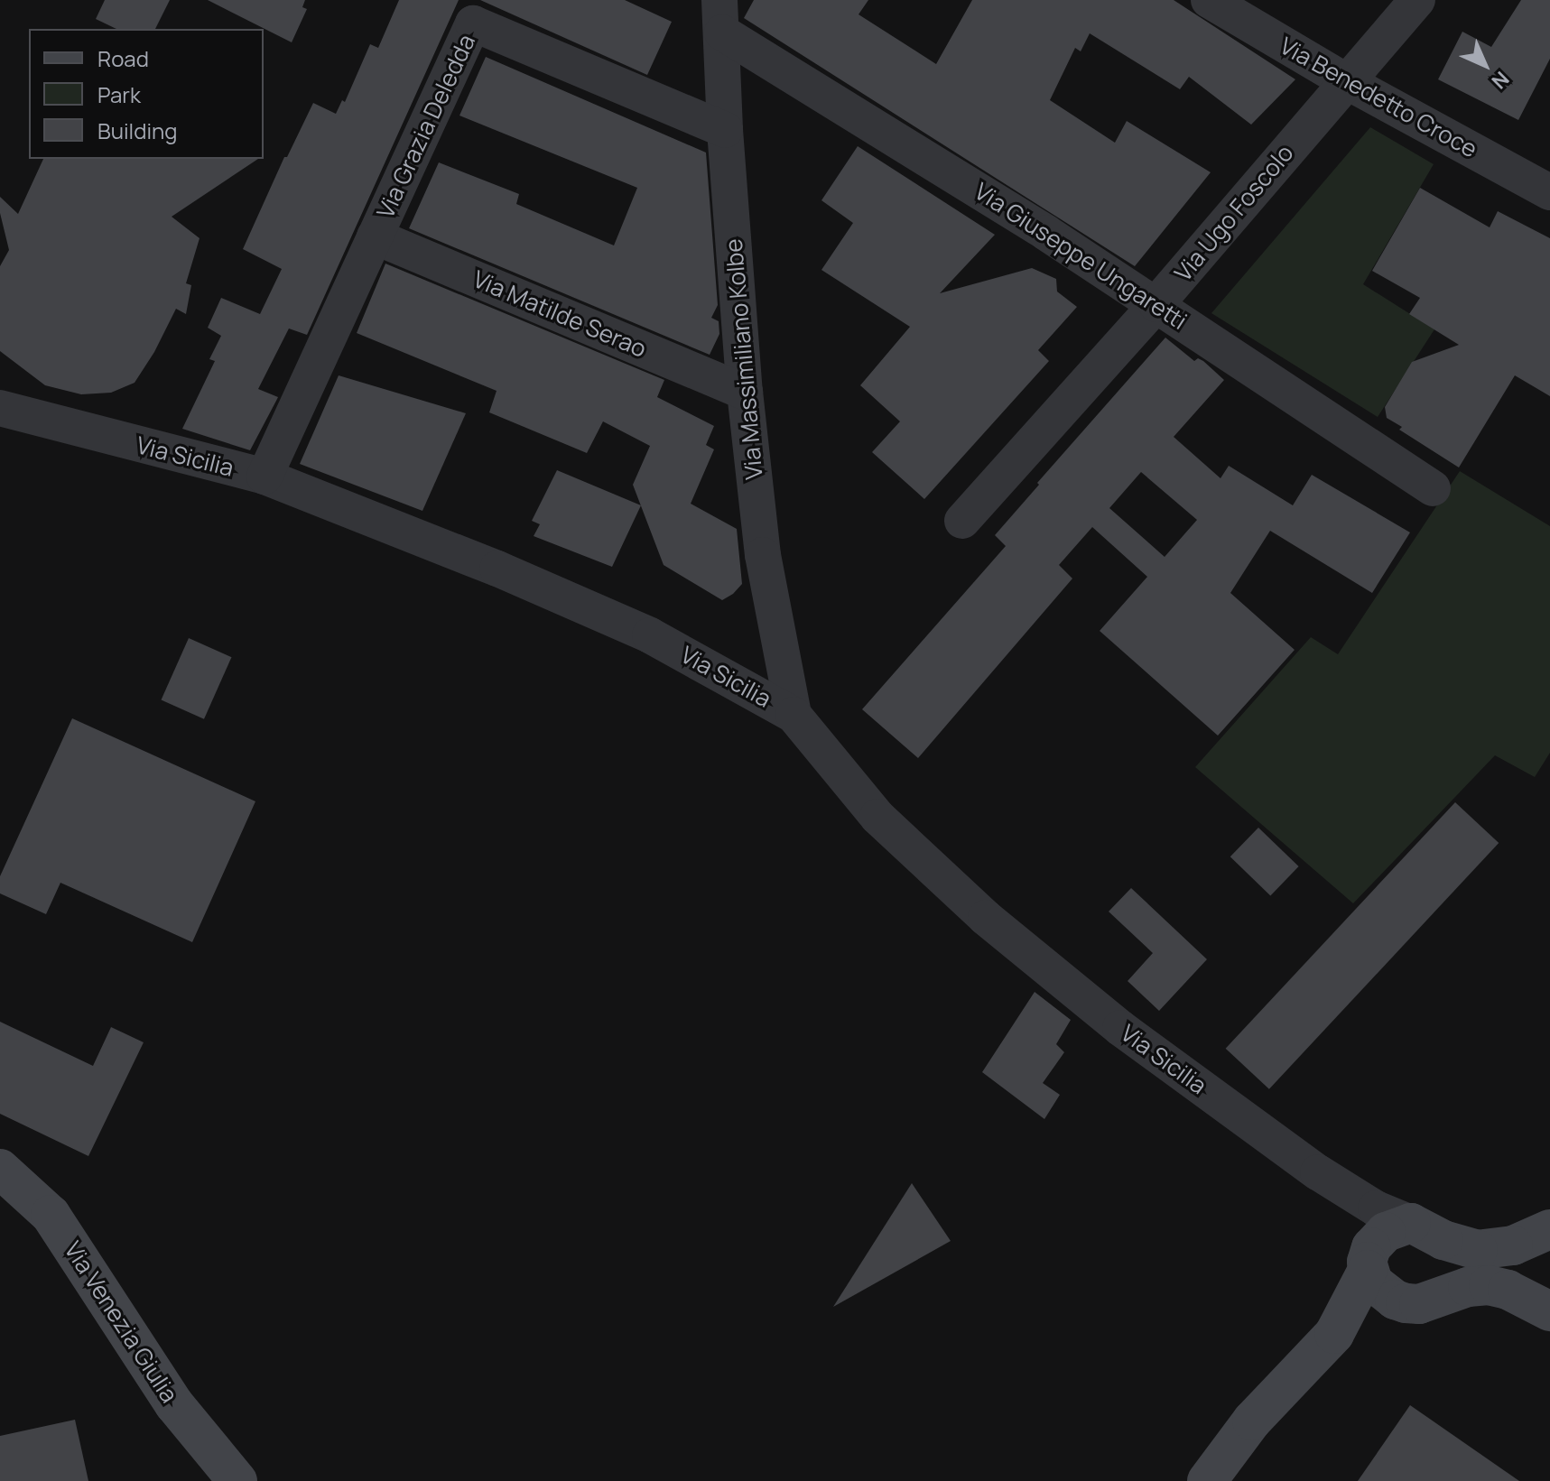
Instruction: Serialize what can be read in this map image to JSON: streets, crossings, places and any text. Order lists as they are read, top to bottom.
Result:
{
  "streets": {
    "street": [
      "Via Benedetto Croce",
      "Via Grazia Deledda",
      "Via Ugo Foscolo",
      "Via Giuseppe Ungaretti",
      "Via Matilde Serao",
      "Via Massimiliano Kolbe",
      "Via Sicilia",
      "Via Venezia Giulia"
    ]
  },
  "crossings": [
    ["Via Benedetto Croce", "Via Ugo Foscolo"],
    ["Via Grazia Deledda", "Via Matilde Serao"],
    ["Via Grazia Deledda", "Via Massimiliano Kolbe"],
    ["Via Grazia Deledda", "Via Sicilia"],
    ["Via Ugo Foscolo", "Via Giuseppe Ungaretti"],
    ["Via Giuseppe Ungaretti", "Via Massimiliano Kolbe"],
    ["Via Matilde Serao", "Via Massimiliano Kolbe"],
    ["Via Massimiliano Kolbe", "Via Sicilia"]
  ],
  "legend": ["Road", "Park", "Building"],
  "north": "bottom right"
}
